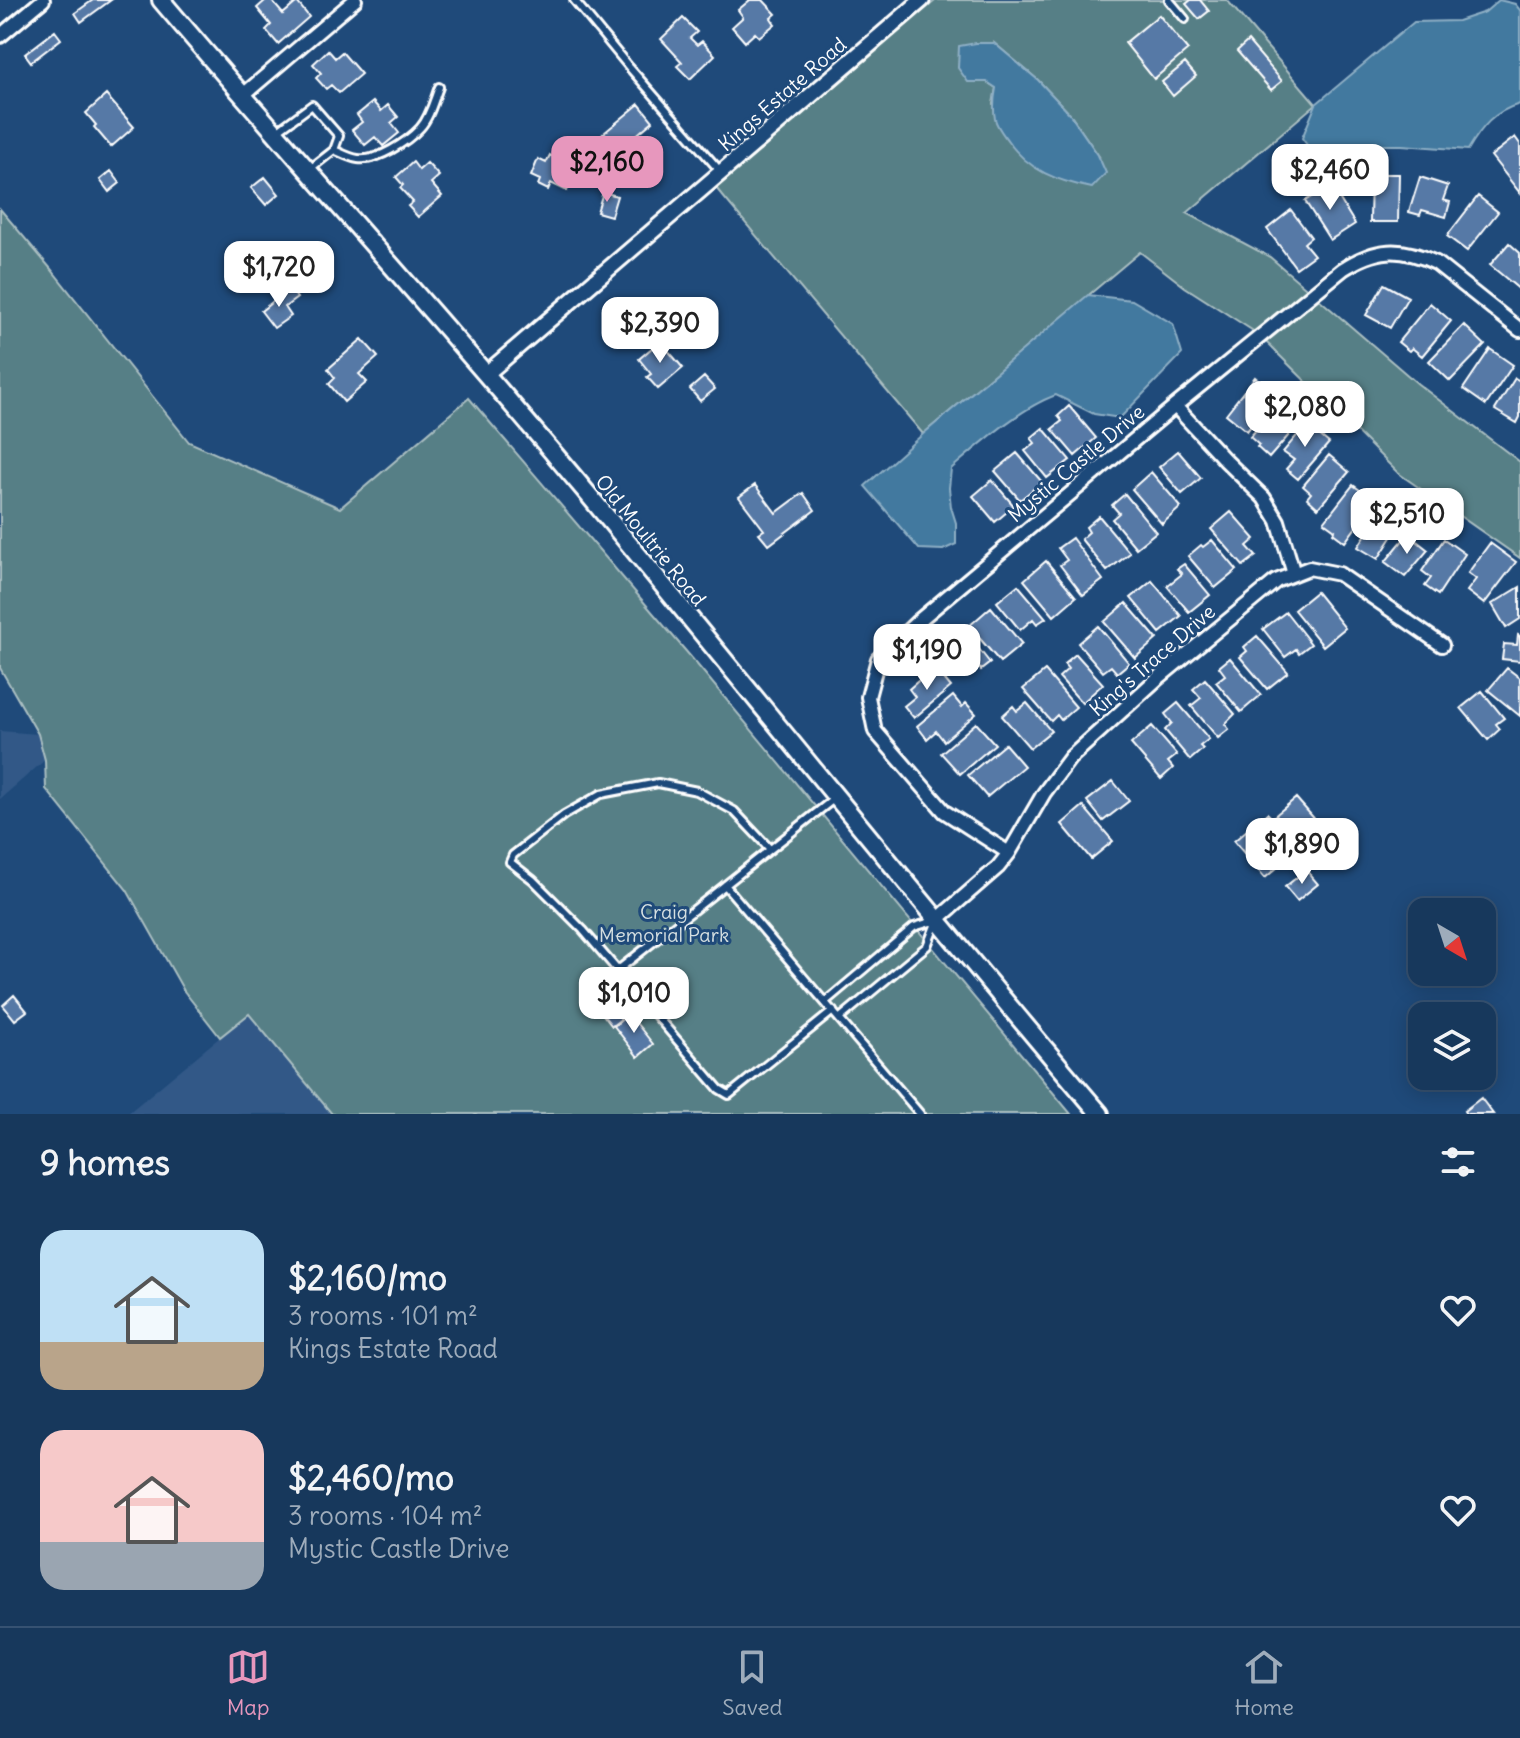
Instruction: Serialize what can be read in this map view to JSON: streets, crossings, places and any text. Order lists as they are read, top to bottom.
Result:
{
  "streets": {
    "main road": ["Old Moultrie Road"],
    "street": ["Kings Estate Road", "Mystic Castle Drive", "King's Trace Drive"]
  },
  "crossings": [
    ["Kings Estate Road", "Old Moultrie Road"],
    ["Mystic Castle Drive", "King's Trace Drive"],
    ["Old Moultrie Road", "King's Trace Drive"]
  ],
  "parks": ["Craig Memorial Park"],
  "north": "bottom right",
  "page": {
    "price": [
      "$2,160",
      "$2,460",
      "$1,720",
      "$2,390",
      "$2,080",
      "$2,510",
      "$1,190",
      "$1,890",
      "$1,010"
    ],
    "heading": "9 homes",
    "list": [
      {
        "name": "$2,160/mo",
        "note": "3 rooms · 101 m² · Kings Estate Road"
      },
      {
        "name": "$2,460/mo",
        "note": "3 rooms · 104 m² · Mystic Castle Drive"
      }
    ],
    "tabs": ["Map", "Saved", "Home"]
  }
}
